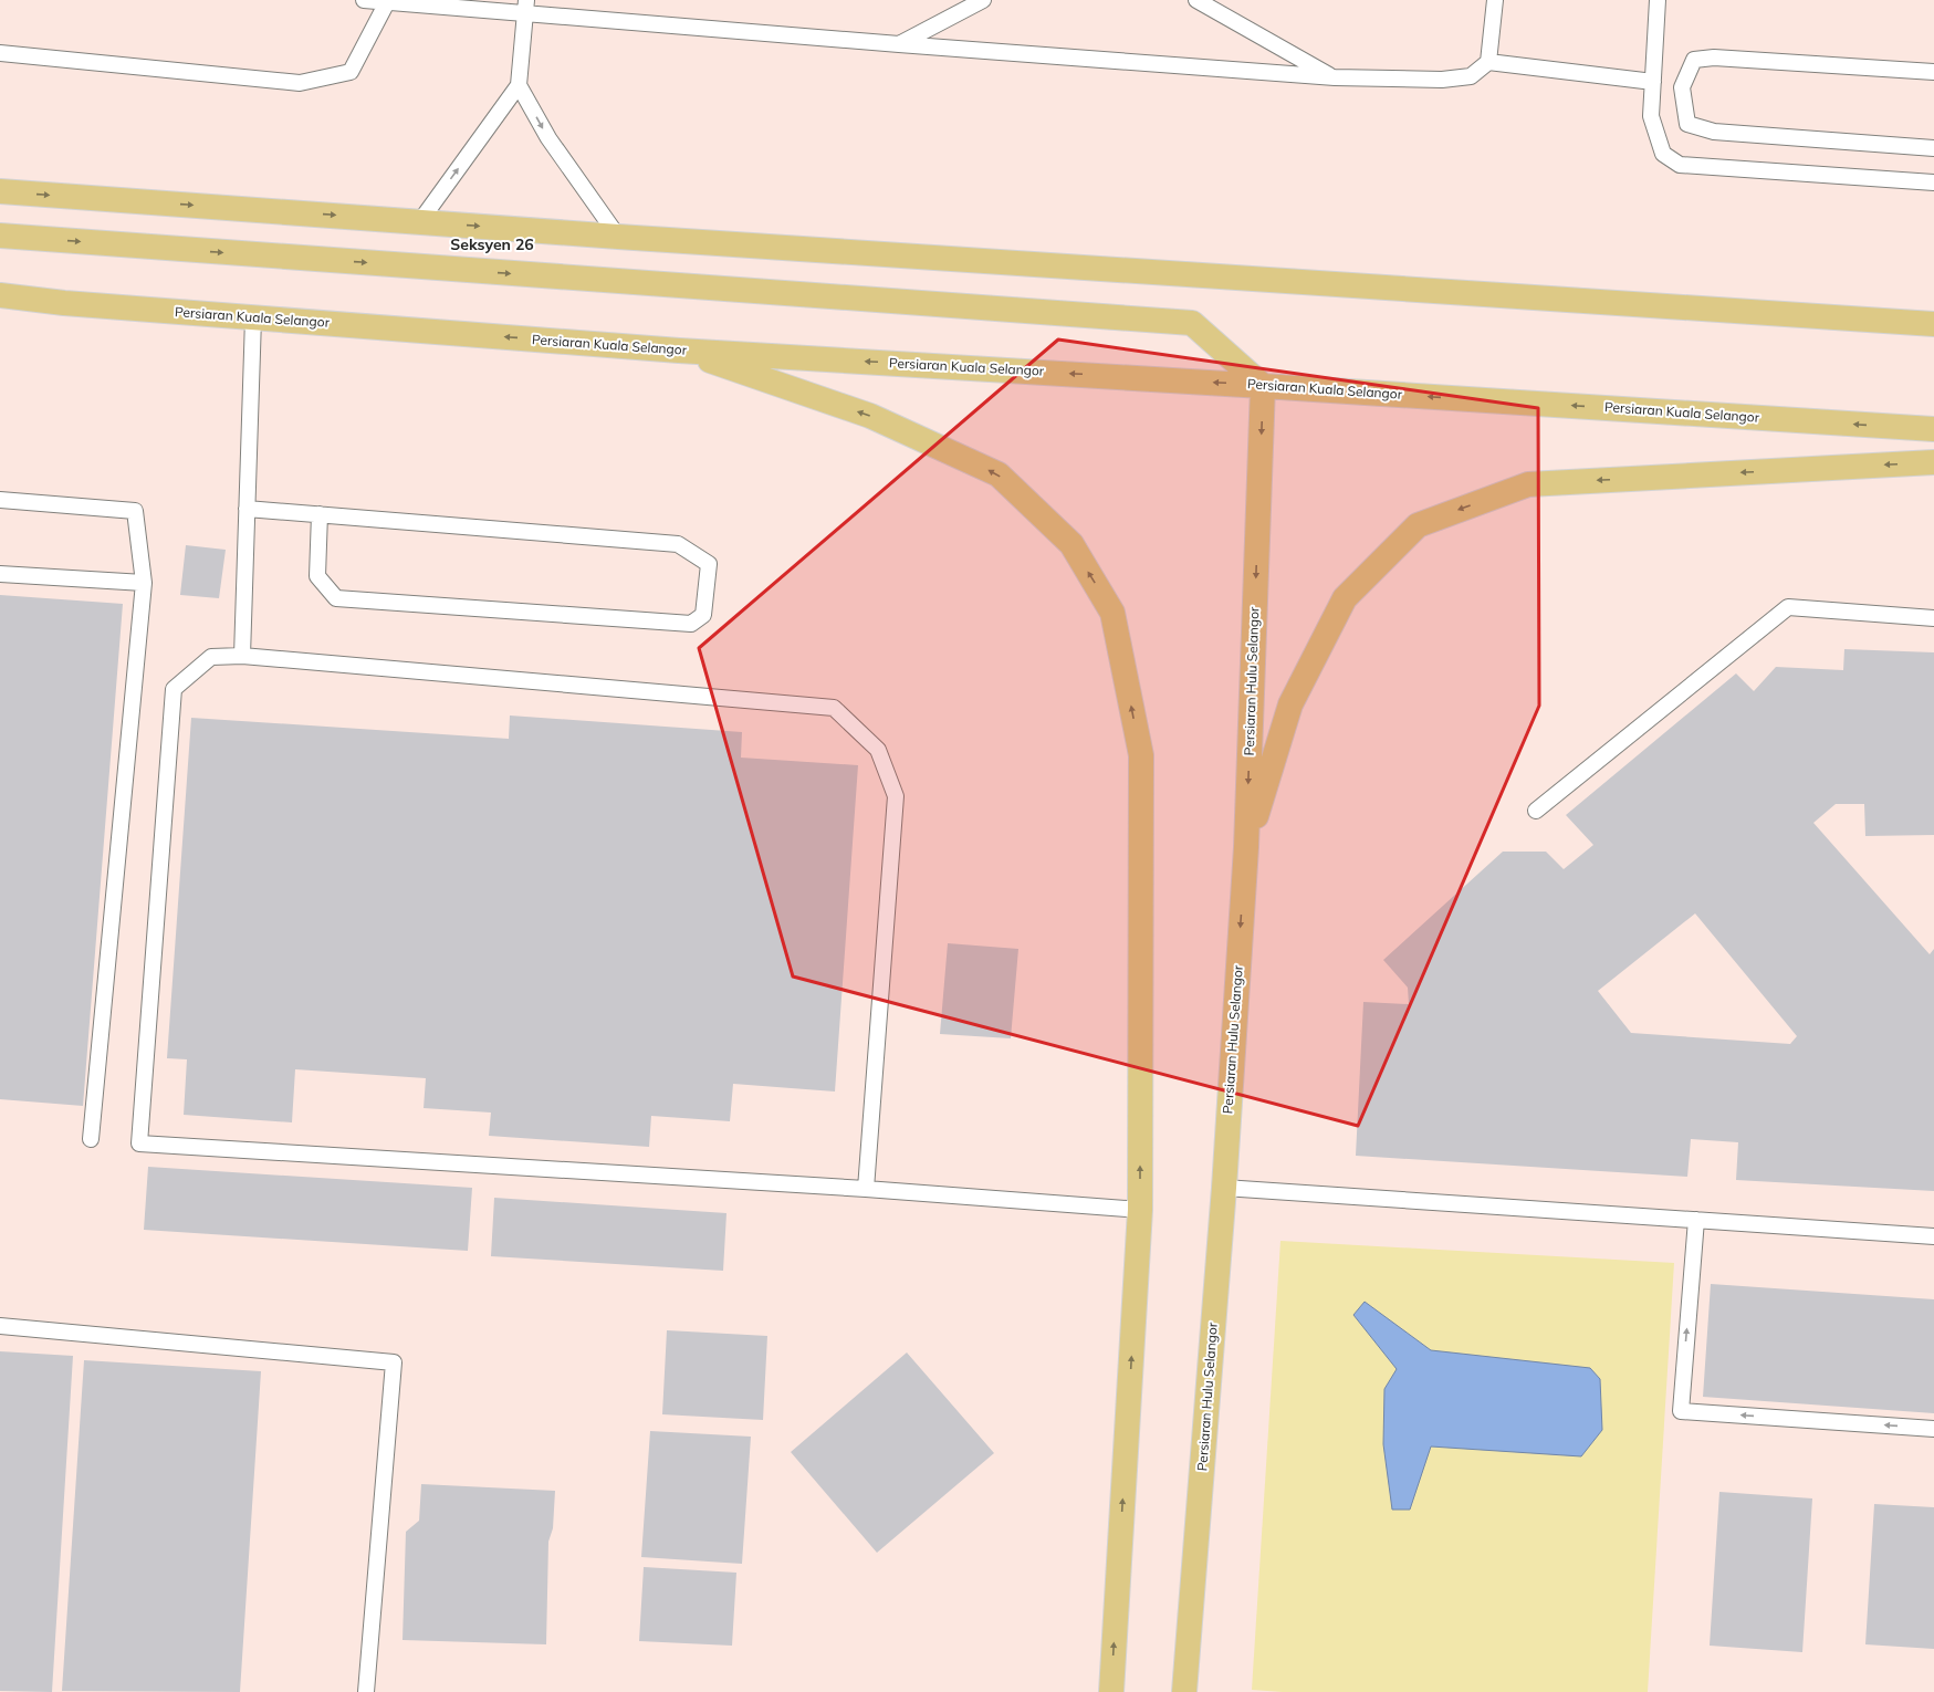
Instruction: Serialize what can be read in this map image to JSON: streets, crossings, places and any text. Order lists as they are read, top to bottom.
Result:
{
  "streets": {
    "main road": ["Persiaran Kuala Selangor", "Persiaran Hulu Selangor"]
  },
  "crossings": [
    ["Persiaran Kuala Selangor", "Persiaran Hulu Selangor"]
  ],
  "one_way": ["Persiaran Hulu Selangor"],
  "districts": ["Seksyen 26"]
}
